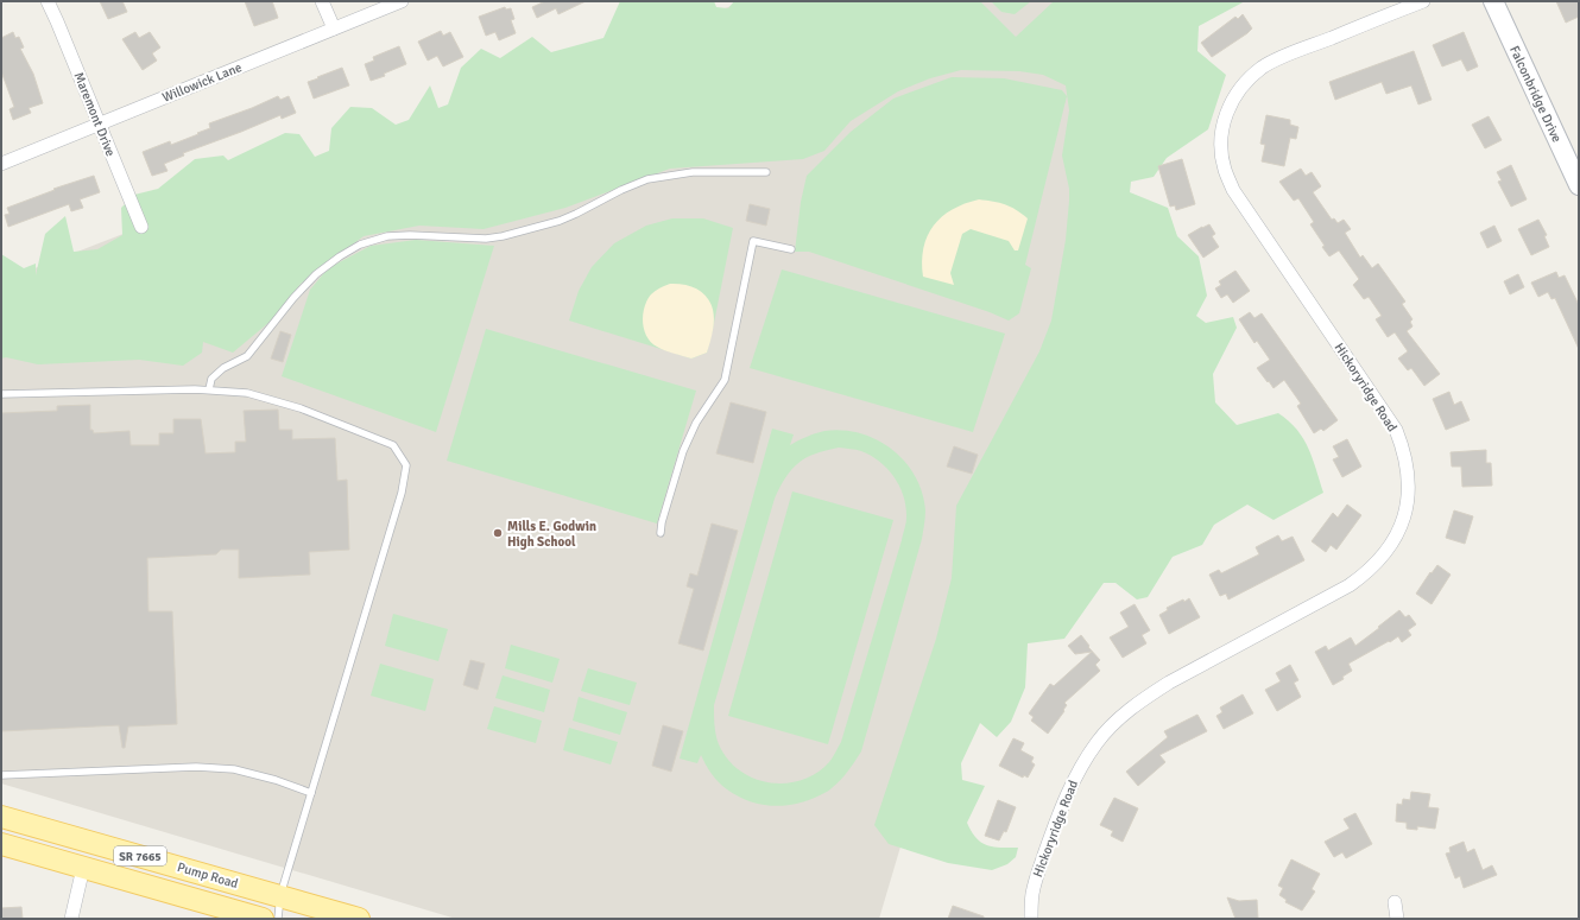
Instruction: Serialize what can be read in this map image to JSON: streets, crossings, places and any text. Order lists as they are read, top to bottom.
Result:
{
  "streets": {
    "main road": ["SR 7665", "Pump Road"],
    "street": [
      "Willowick Lane",
      "Falconbridge Drive",
      "Maremont Drive",
      "Hickoryridge Road"
    ]
  },
  "crossings": [
    ["Willowick Lane", "Maremont Drive"]
  ],
  "places": ["Mills E. Godwin High School"]
}
